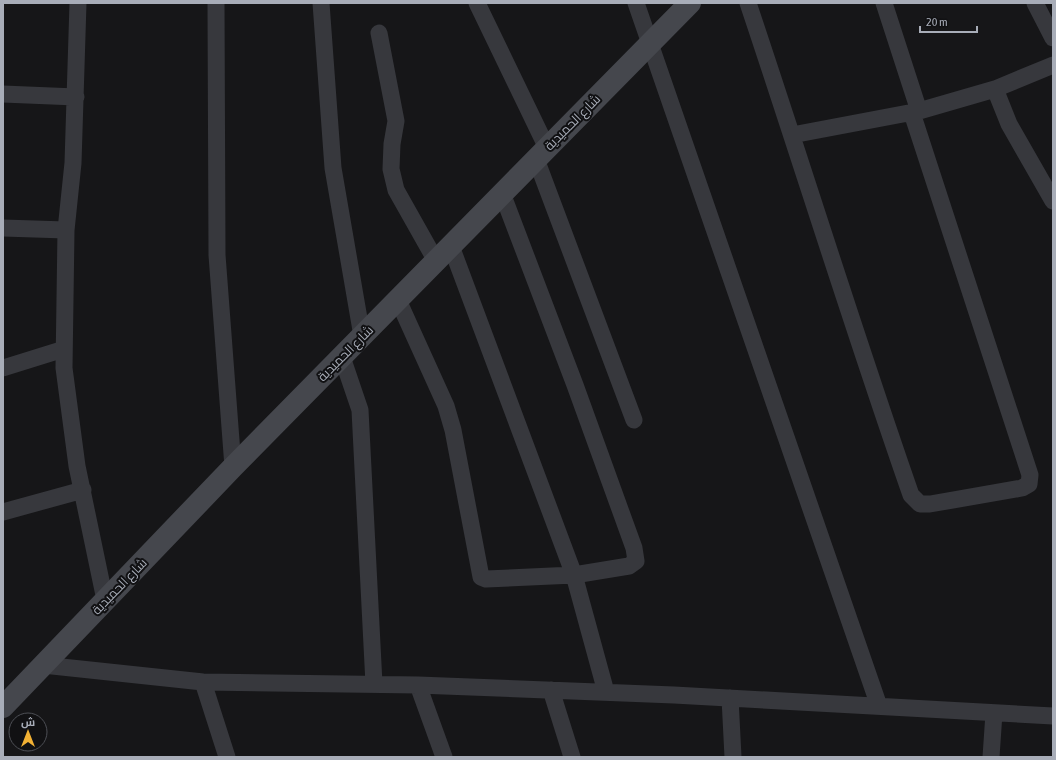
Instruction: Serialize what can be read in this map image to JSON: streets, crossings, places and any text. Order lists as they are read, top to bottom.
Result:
{
  "streets": {
    "street": ["شارع الحميدية"]
  },
  "scale_bar": "20 m",
  "north": "top"
}
